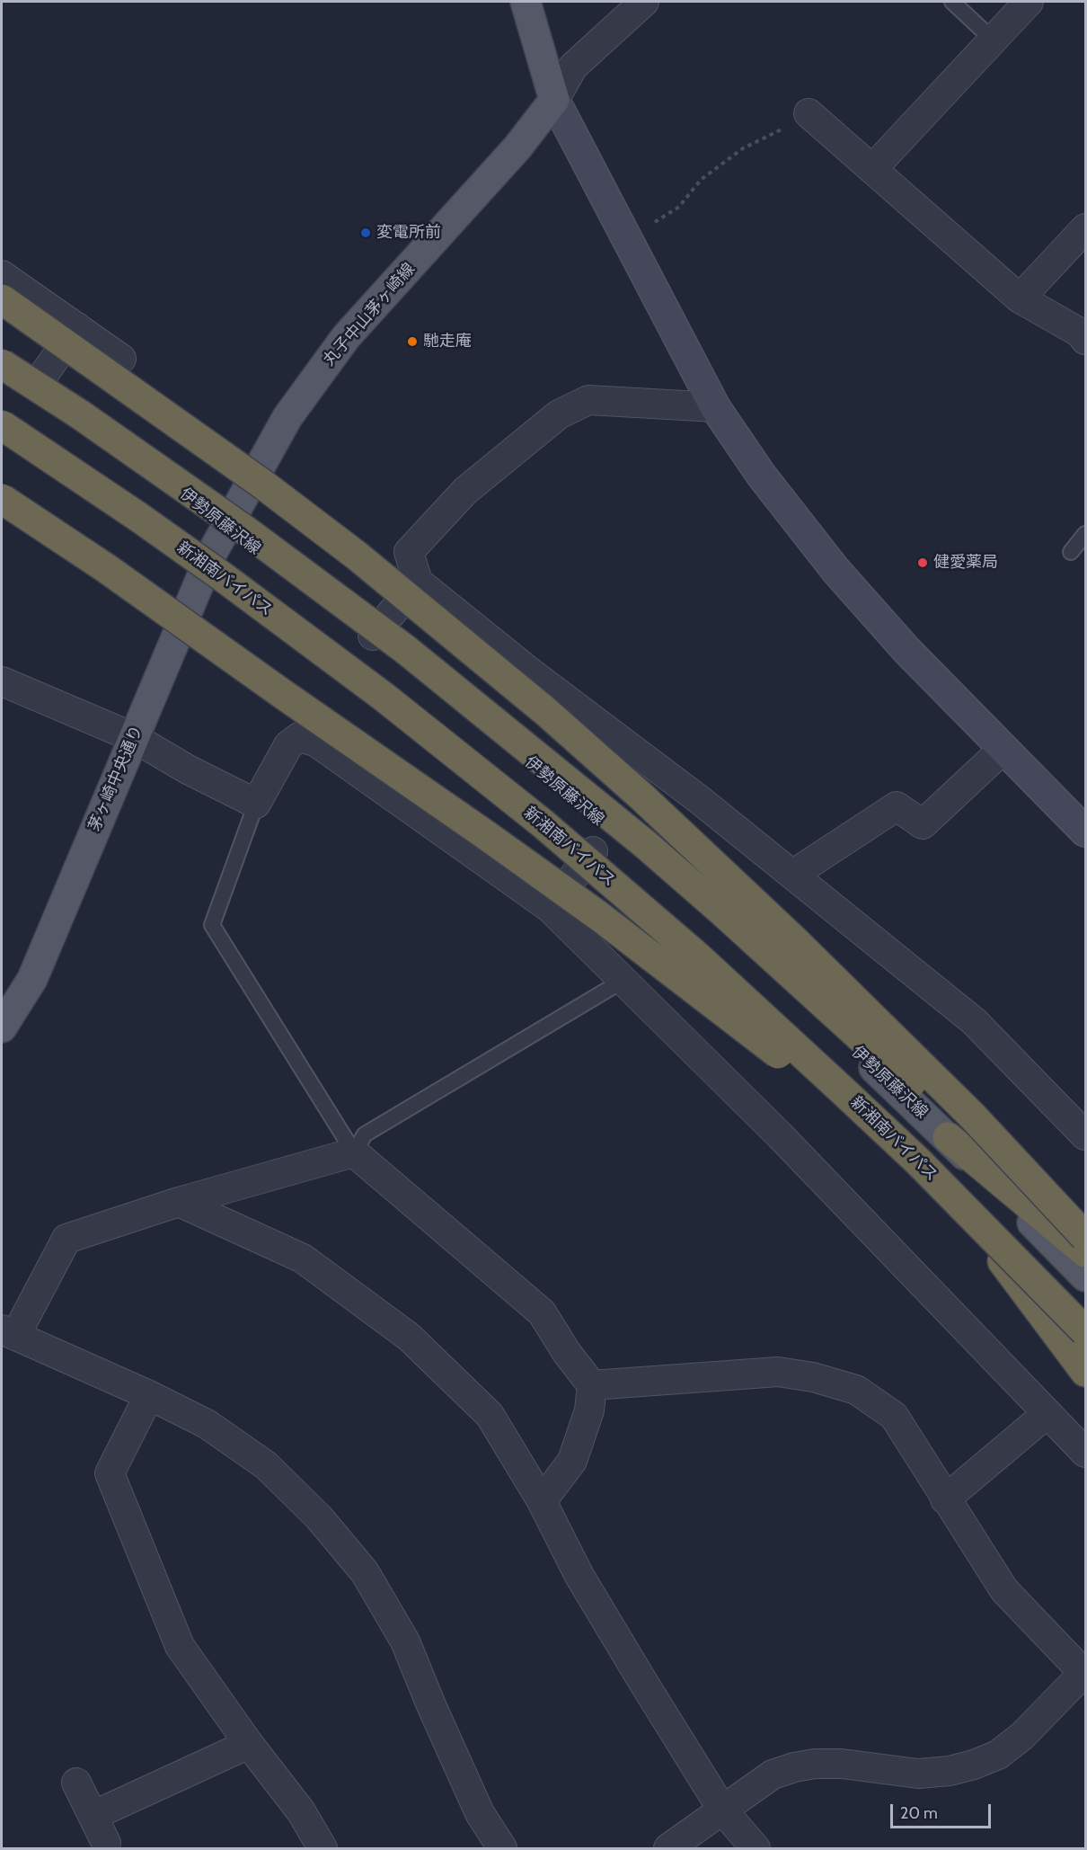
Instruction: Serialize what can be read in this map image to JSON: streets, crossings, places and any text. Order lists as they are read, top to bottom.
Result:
{
  "streets": {
    "highway": ["新湘南バイパス"],
    "main road": ["丸子中山茅ヶ崎線", "伊勢原藤沢線", "茅ヶ崎中央通り"]
  },
  "crossings": [
    ["丸子中山茅ヶ崎線", "伊勢原藤沢線"],
    ["丸子中山茅ヶ崎線", "茅ヶ崎中央通り"],
    ["伊勢原藤沢線", "新湘南バイパス"],
    ["伊勢原藤沢線", "茅ヶ崎中央通り"]
  ],
  "places": ["変電所前", "馳走庵", "健愛薬局"],
  "scale_bar": "20 m"
}
